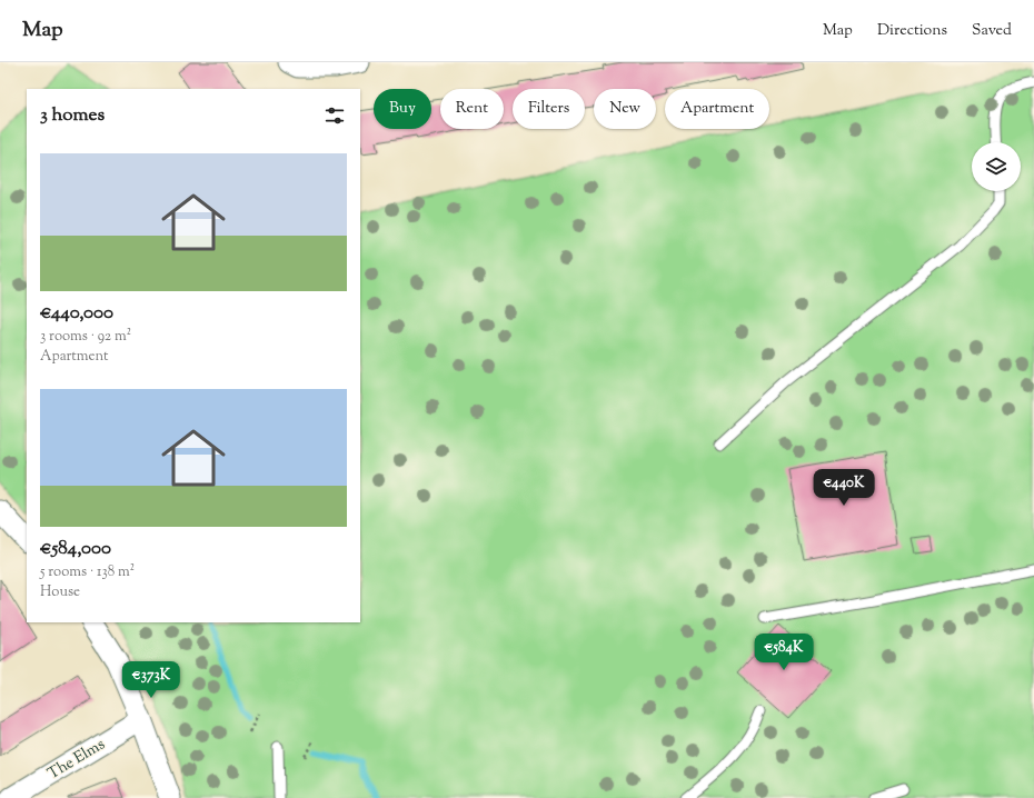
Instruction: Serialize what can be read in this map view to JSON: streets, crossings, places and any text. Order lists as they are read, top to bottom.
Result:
{
  "streets": {
    "street": ["The Elms"]
  },
  "page": {
    "header": "Map",
    "nav": ["Map", "Directions", "Saved"],
    "chip": [
      "Buy",
      "Rent",
      "Filters",
      "New",
      "Apartment"
    ],
    "heading": "3 homes",
    "list": [
      {
        "name": "€440,000",
        "note": "3 rooms · 92 m² · Apartment"
      },
      {
        "name": "€584,000",
        "note": "5 rooms · 138 m² · House"
      }
    ],
    "price": ["€440K", "€584K", "€373K"]
  }
}
